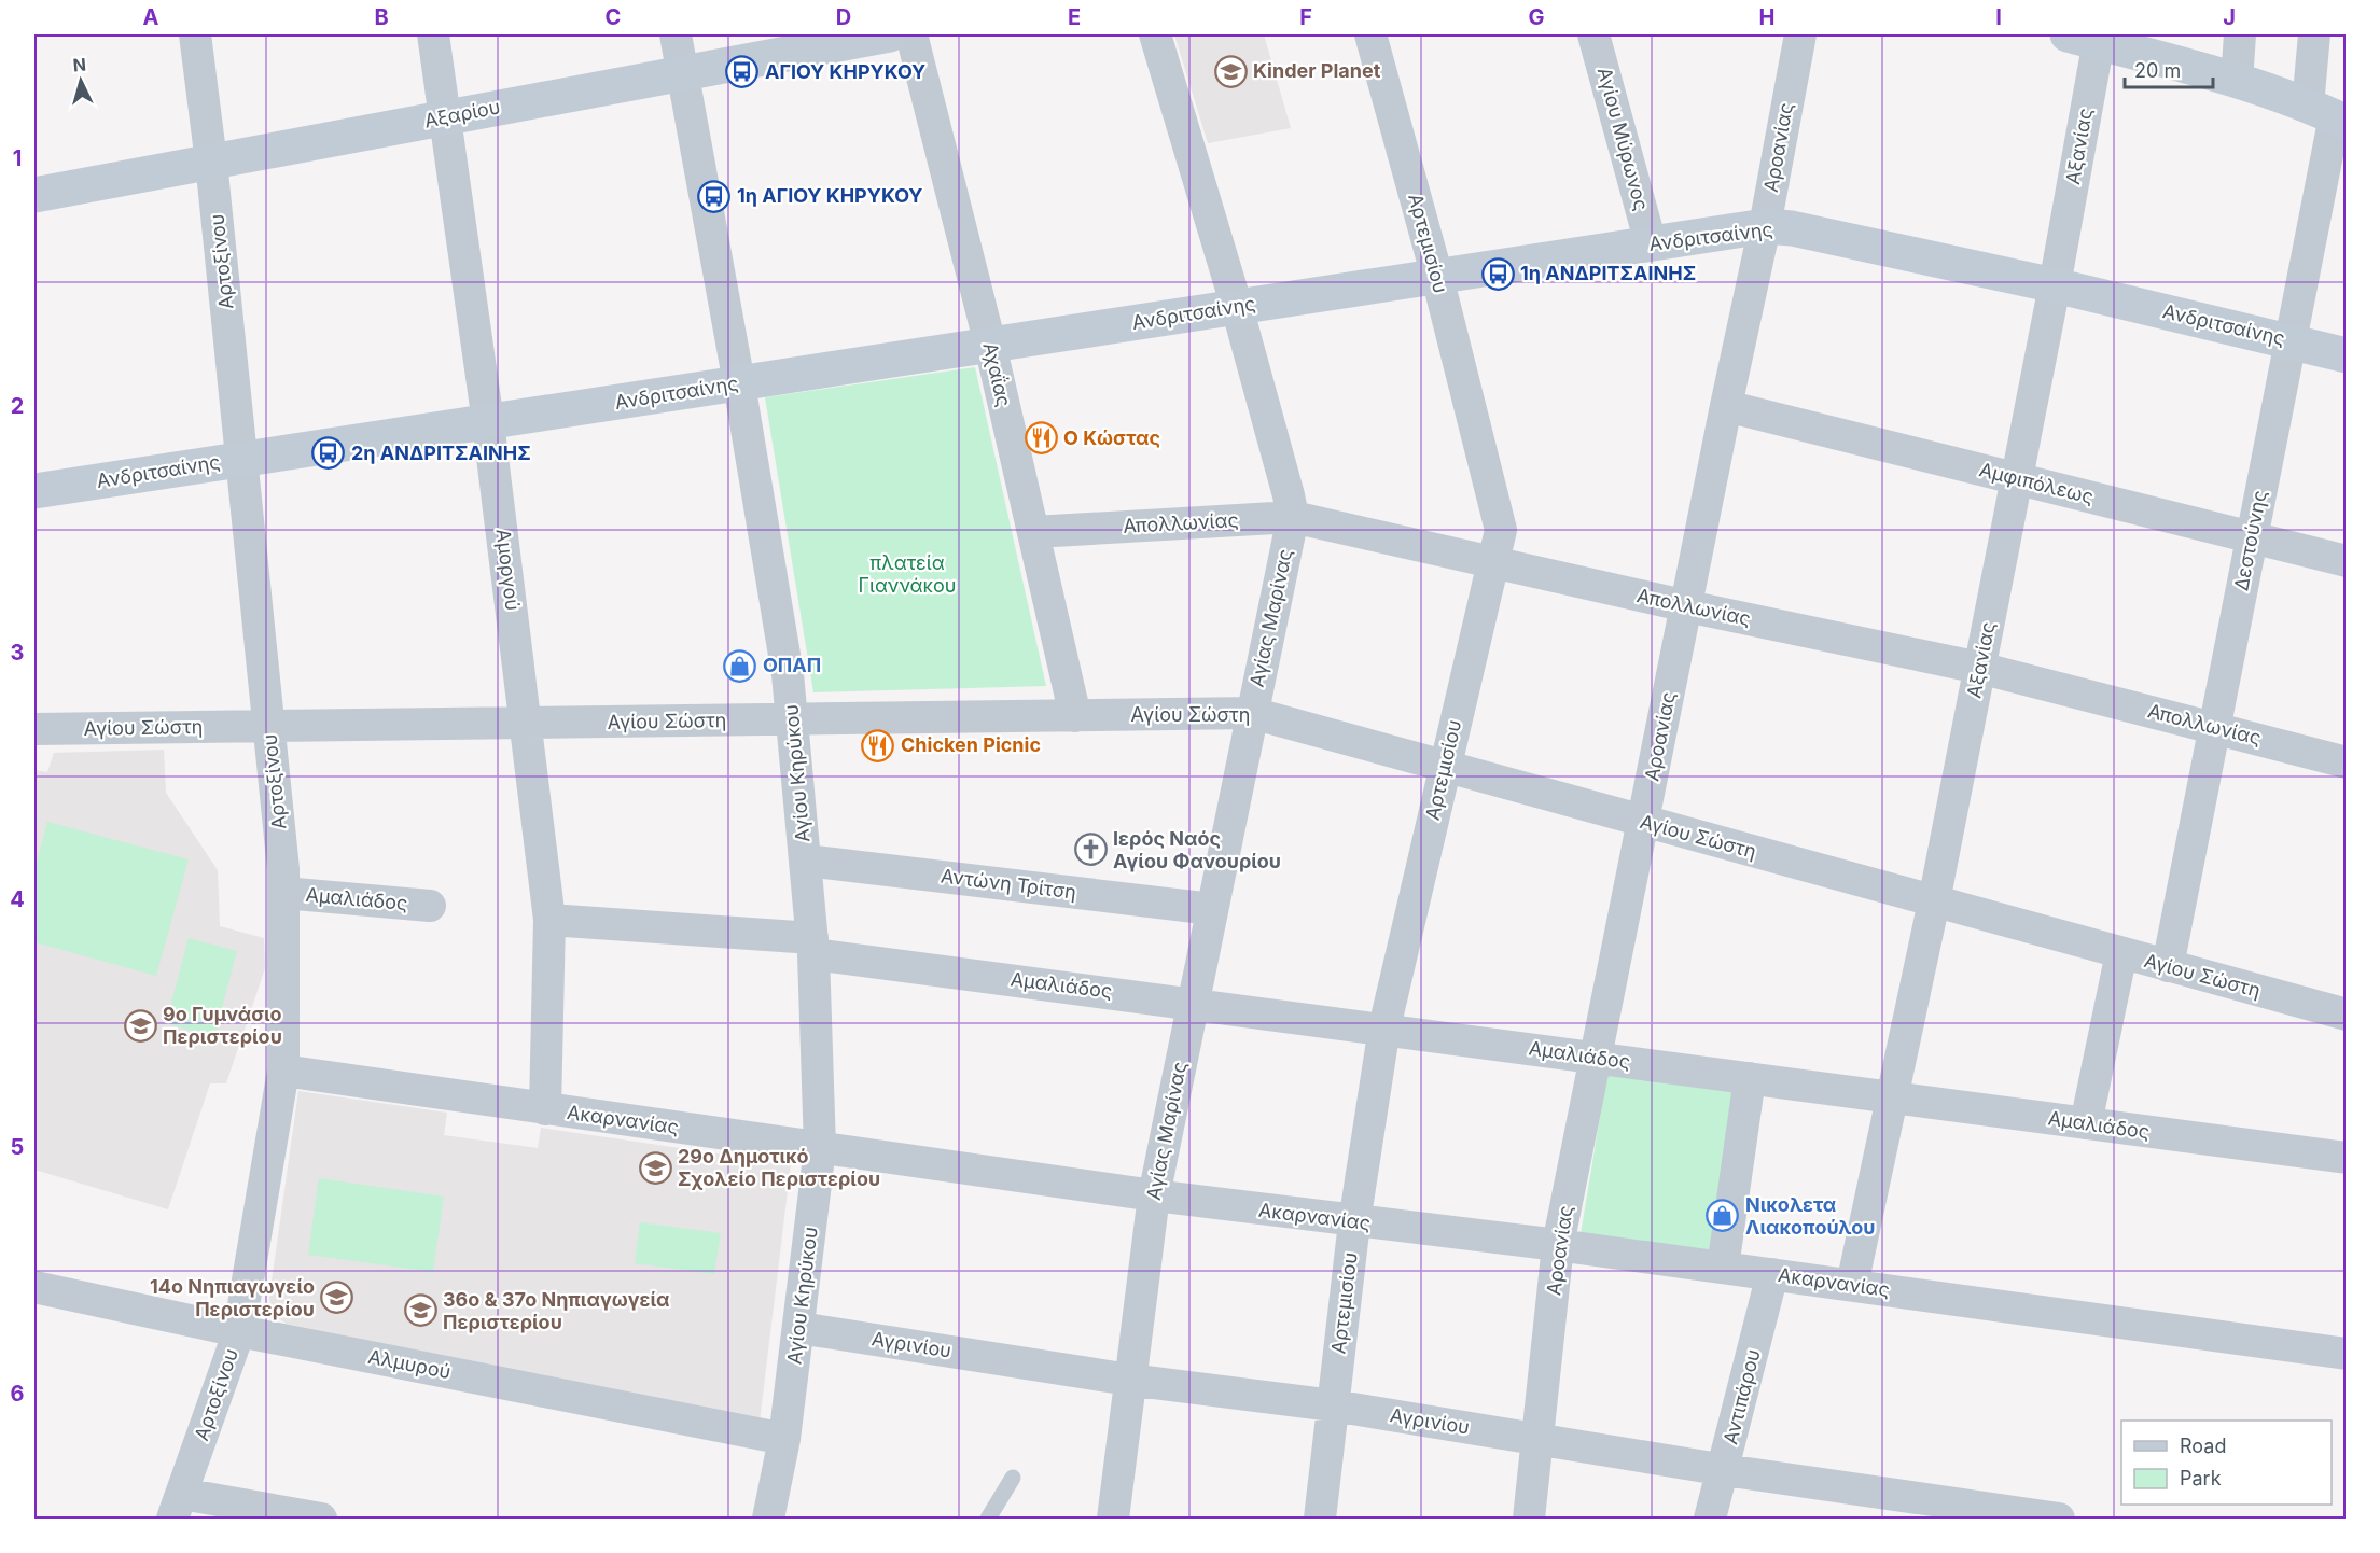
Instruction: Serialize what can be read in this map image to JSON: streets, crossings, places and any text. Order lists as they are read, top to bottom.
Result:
{
  "streets": {
    "street": [
      "Αξαρίου",
      "Αγίου Μύρωνος",
      "Αξανίας",
      "Αροανίας",
      "Ανδριτσαίνης",
      "Αρτεμισίου",
      "Αρτοξίνου",
      "Αχαΐας",
      "Αμφιπόλεως",
      "Απολλωνίας",
      "Δεστούνης",
      "Αμοργού",
      "Αγίας Μαρίνας",
      "Αγίου Σώστη",
      "Αγίου Κηρύκου",
      "Αντώνη Τρίτση",
      "Αμαλιάδος",
      "Ακαρνανίας",
      "Αγρινίου",
      "Αλμυρού",
      "Αντιπάρου"
    ]
  },
  "crossings": [
    ["Αξαρίου", "Αρτοξίνου"],
    ["Αξαρίου", "Αμοργού"],
    ["Αξαρίου", "Αγίου Κηρύκου"],
    ["Αγίου Μύρωνος", "Ανδριτσαίνης"],
    ["Αξανίας", "Ανδριτσαίνης"],
    ["Αξανίας", "Αμφιπόλεως"],
    ["Αξανίας", "Απολλωνίας"],
    ["Αξανίας", "Αγίου Σώστη"],
    ["Αξανίας", "Αμαλιάδος"],
    ["Αξανίας", "Ακαρνανίας"],
    ["Αροανίας", "Ανδριτσαίνης"],
    ["Αροανίας", "Αμφιπόλεως"],
    ["Αροανίας", "Απολλωνίας"],
    ["Αροανίας", "Αγίου Σώστη"],
    ["Αροανίας", "Αμαλιάδος"],
    ["Αροανίας", "Ακαρνανίας"],
    ["Αροανίας", "Αγρινίου"],
    ["Ανδριτσαίνης", "Αρτεμισίου"],
    ["Ανδριτσαίνης", "Αρτοξίνου"],
    ["Ανδριτσαίνης", "Αχαΐας"],
    ["Ανδριτσαίνης", "Δεστούνης"],
    ["Ανδριτσαίνης", "Αμοργού"],
    ["Ανδριτσαίνης", "Αγίας Μαρίνας"],
    ["Ανδριτσαίνης", "Αγίου Κηρύκου"],
    ["Αρτεμισίου", "Απολλωνίας"],
    ["Αρτεμισίου", "Αγίου Σώστη"],
    ["Αρτεμισίου", "Αμαλιάδος"],
    ["Αρτεμισίου", "Ακαρνανίας"],
    ["Αρτεμισίου", "Αγρινίου"],
    ["Αρτοξίνου", "Αγίου Σώστη"],
    ["Αρτοξίνου", "Αμαλιάδος"],
    ["Αρτοξίνου", "Ακαρνανίας"],
    ["Αρτοξίνου", "Αλμυρού"],
    ["Αχαΐας", "Απολλωνίας"],
    ["Αχαΐας", "Αγίου Σώστη"],
    ["Αμφιπόλεως", "Δεστούνης"],
    ["Απολλωνίας", "Δεστούνης"],
    ["Απολλωνίας", "Αγίας Μαρίνας"],
    ["Δεστούνης", "Αγίου Σώστη"],
    ["Αμοργού", "Αγίου Σώστη"],
    ["Αμοργού", "Αμαλιάδος"],
    ["Αμοργού", "Ακαρνανίας"],
    ["Αγίας Μαρίνας", "Αγίου Σώστη"],
    ["Αγίας Μαρίνας", "Αντώνη Τρίτση"],
    ["Αγίας Μαρίνας", "Αμαλιάδος"],
    ["Αγίας Μαρίνας", "Ακαρνανίας"],
    ["Αγίας Μαρίνας", "Αγρινίου"],
    ["Αγίου Σώστη", "Αγίου Κηρύκου"],
    ["Αγίου Κηρύκου", "Αντώνη Τρίτση"],
    ["Αγίου Κηρύκου", "Αμαλιάδος"],
    ["Αγίου Κηρύκου", "Ακαρνανίας"],
    ["Αγίου Κηρύκου", "Αγρινίου"],
    ["Αγίου Κηρύκου", "Αλμυρού"],
    ["Ακαρνανίας", "Αντιπάρου"],
    ["Αγρινίου", "Αντιπάρου"]
  ],
  "parks": ["πλατεία Γιαννάκου"],
  "places": {
    "school or university": [
      "Kinder Planet",
      "9ο Γυμνάσιο Περιστερίου",
      "29o Δημοτικό Σχολείο Περιστερίου",
      "14ο Νηπιαγωγείο Περιστερίου",
      "36ο & 37ο Νηπιαγωγεία Περιστερίου"
    ],
    "bus stop": [
      "ΑΓΙΟΥ ΚΗΡΥΚΟΥ",
      "1η ΑΓΙΟΥ ΚΗΡΥΚΟΥ",
      "1η ΑΝΔΡΙΤΣΑΙΝΗΣ",
      "2η ΑΝΔΡΙΤΣΑΙΝΗΣ"
    ],
    "restaurant": ["Ο Κώστας", "Chicken Picnic"],
    "shop": ["ΟΠΑΠ", "Νικολετα Λιακοπούλου"],
    "church": ["Ιερός Ναός Αγίου Φανουρίου"]
  },
  "legend": ["Road", "Park"],
  "scale_bar": "20 m",
  "north": "top",
  "grid": {
    "columns": [
      "A",
      "B",
      "C",
      "D",
      "E",
      "F",
      "G",
      "H",
      "I",
      "J"
    ],
    "rows": [
      "1",
      "2",
      "3",
      "4",
      "5",
      "6"
    ]
  }
}
